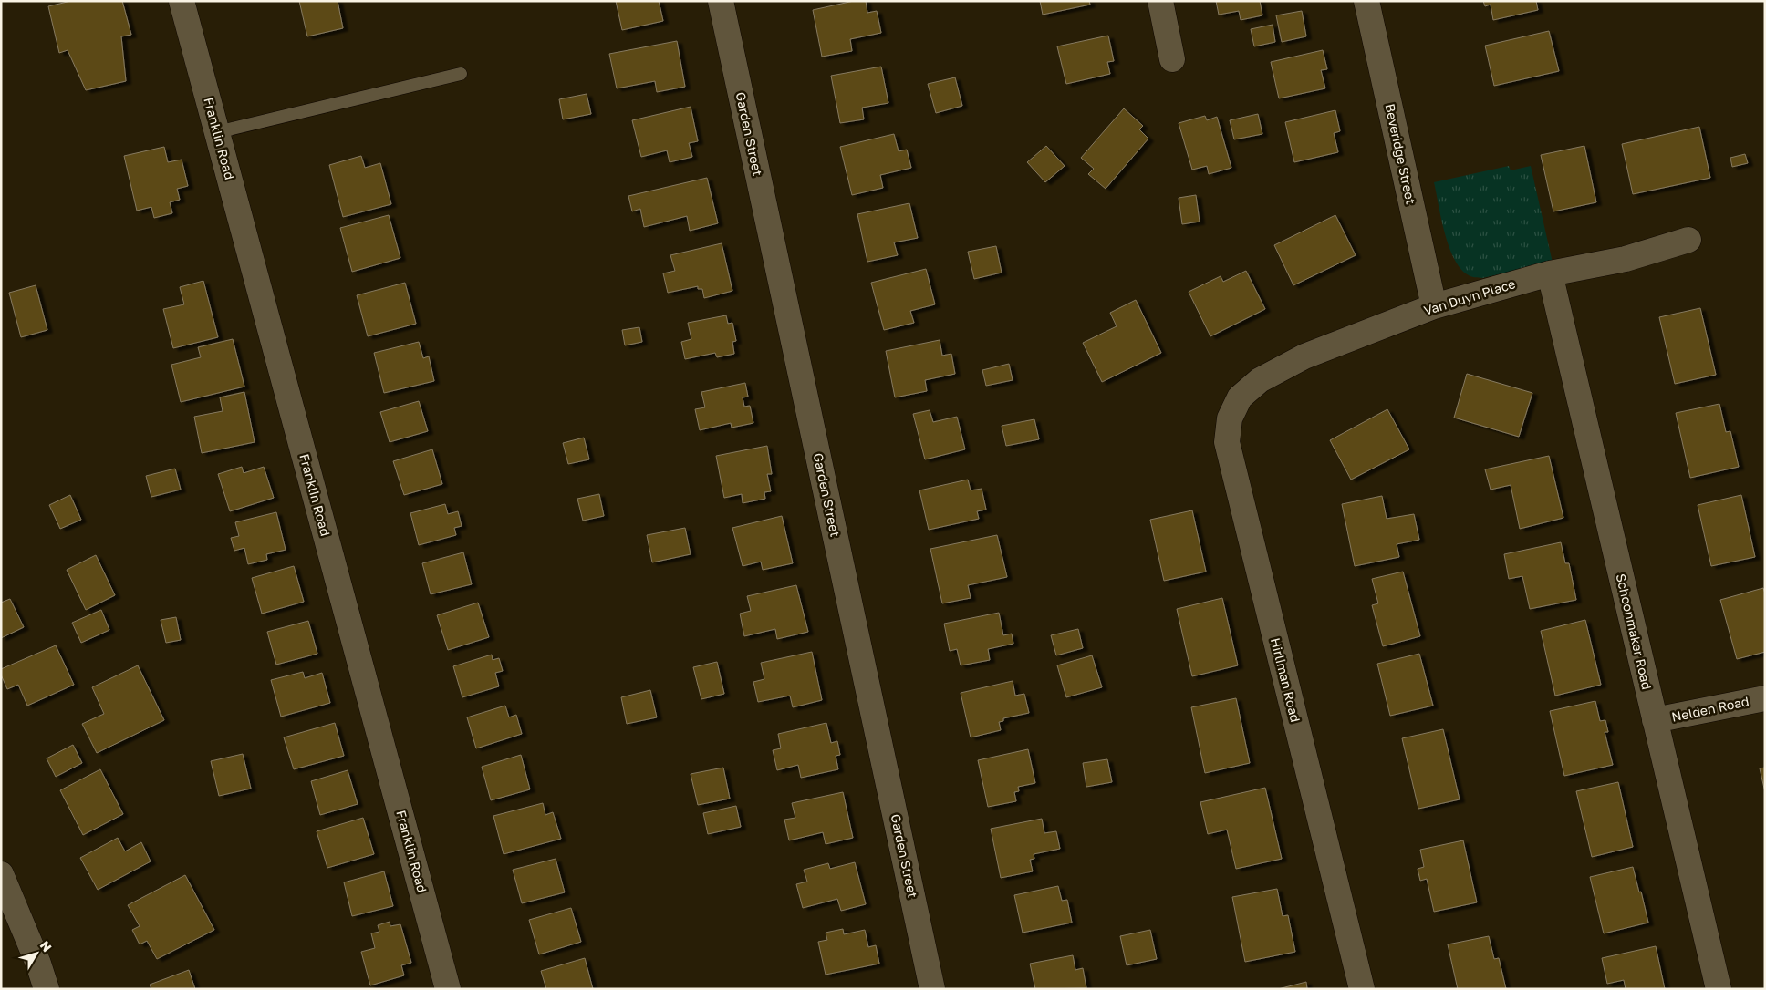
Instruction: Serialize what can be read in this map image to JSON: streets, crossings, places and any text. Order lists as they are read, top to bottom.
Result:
{
  "streets": {
    "street": [
      "Garden Street",
      "Franklin Road",
      "Beveridge Street",
      "Van Duyn Place",
      "Schoonmaker Road",
      "Hirliman Road",
      "Nelden Road"
    ]
  },
  "crossings": [
    ["Beveridge Street", "Van Duyn Place"],
    ["Van Duyn Place", "Schoonmaker Road"],
    ["Van Duyn Place", "Hirliman Road"],
    ["Schoonmaker Road", "Nelden Road"]
  ],
  "north": "top right"
}
